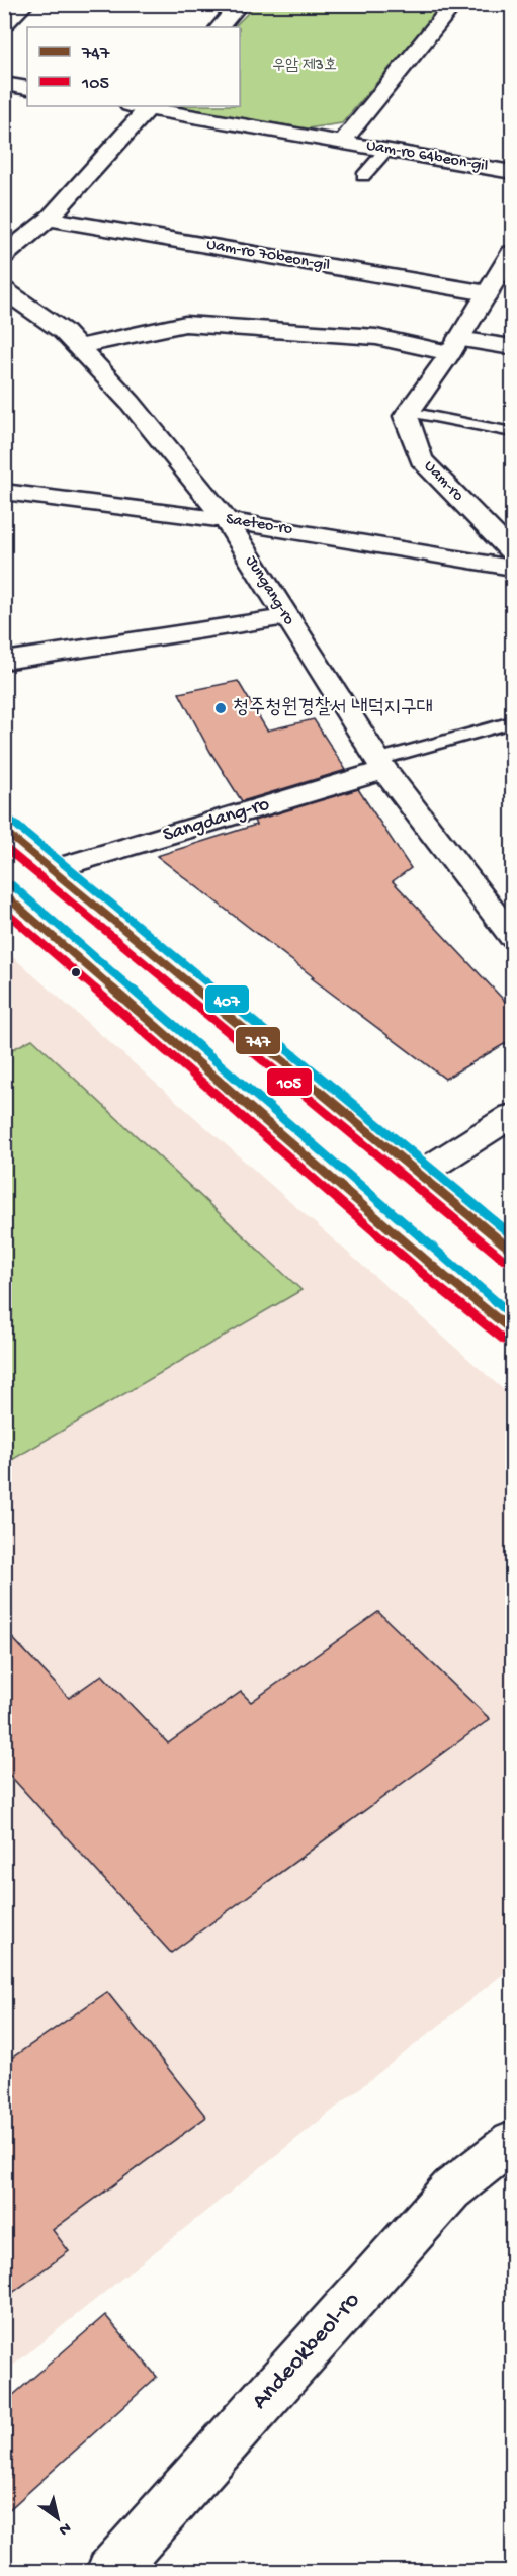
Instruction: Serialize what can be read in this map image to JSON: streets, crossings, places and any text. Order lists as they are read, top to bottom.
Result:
{
  "streets": {
    "street": [
      "Uam-ro 64beon-gil",
      "Uam-ro 70beon-gil",
      "Uam-ro",
      "Saeteo-ro",
      "Jungang-ro",
      "Sangdang-ro",
      "Andeokbeol-ro"
    ]
  },
  "crossings": [
    ["Saeteo-ro", "Jungang-ro"],
    ["Jungang-ro", "Sangdang-ro"]
  ],
  "parks": ["우암 제3호"],
  "places": ["청주청원경찰서 내덕지구대"],
  "lines": ["transit line 407", "transit line 747", "transit line 105"],
  "legend": ["747", "105"],
  "north": "bottom right"
}
